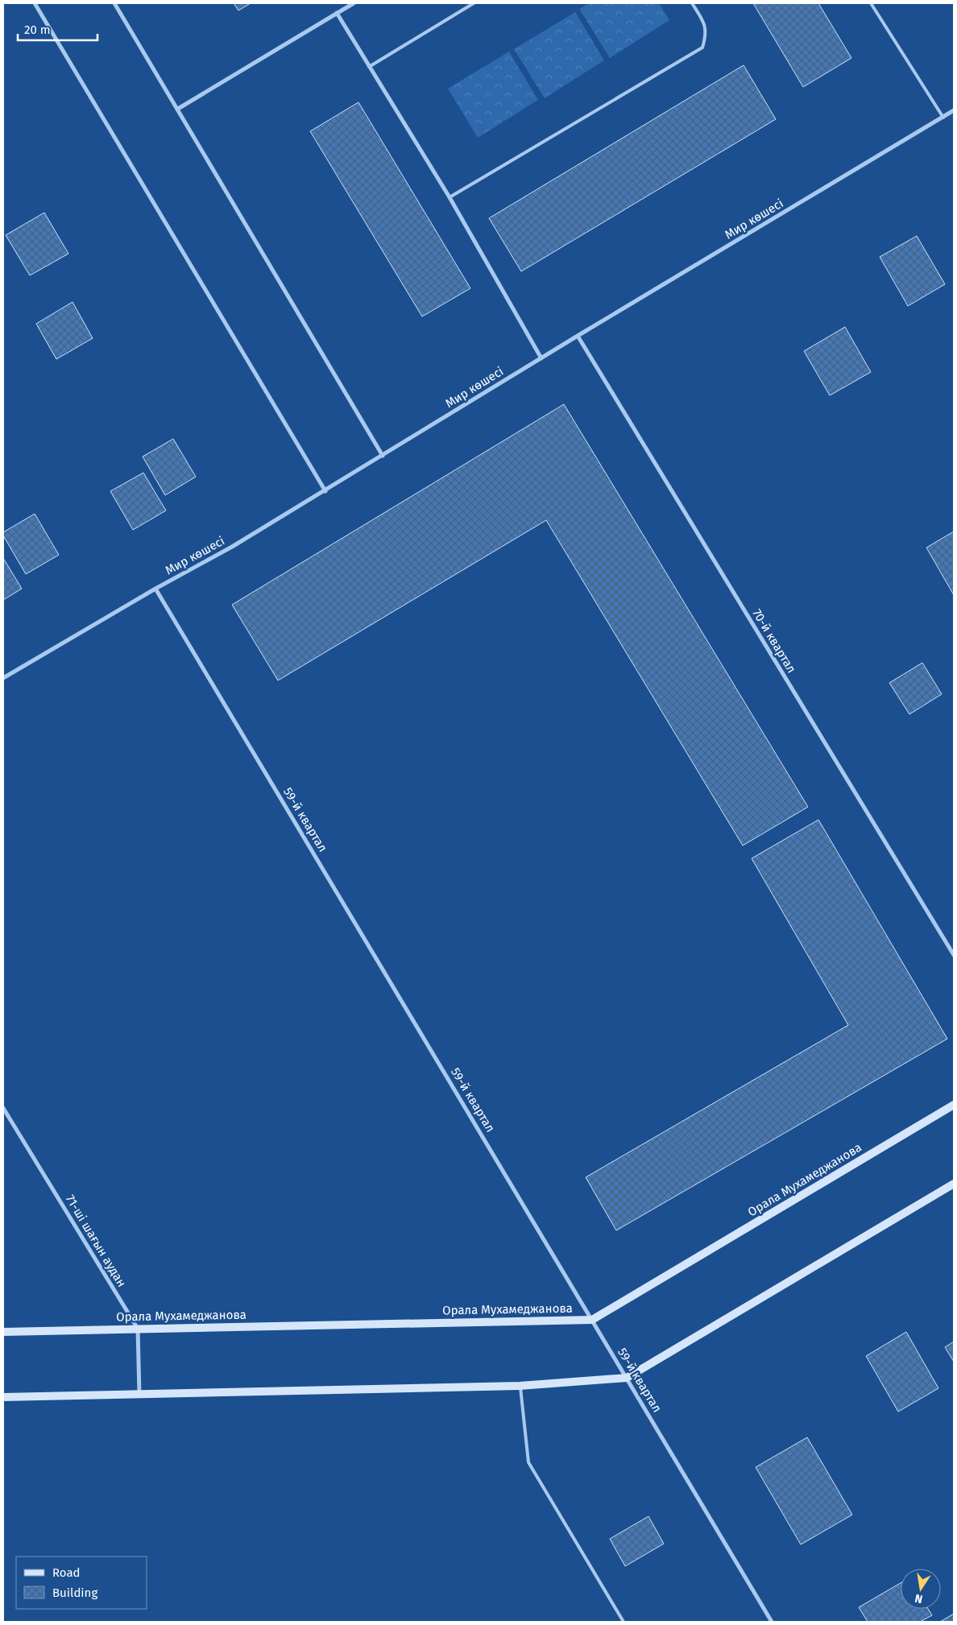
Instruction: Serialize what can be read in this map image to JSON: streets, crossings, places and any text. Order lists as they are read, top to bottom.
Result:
{
  "streets": {
    "street": [
      "Мир көшесі",
      "70-й квартал",
      "59-й квартал",
      "Орала Мухамеджанова",
      "71-ші шағын аудан"
    ]
  },
  "crossings": [
    ["Мир көшесі", "70-й квартал"],
    ["Мир көшесі", "59-й квартал"],
    ["59-й квартал", "Орала Мухамеджанова"],
    ["Орала Мухамеджанова", "71-ші шағын аудан"]
  ],
  "legend": ["Road", "Building"],
  "scale_bar": "20 m",
  "north": "bottom"
}
